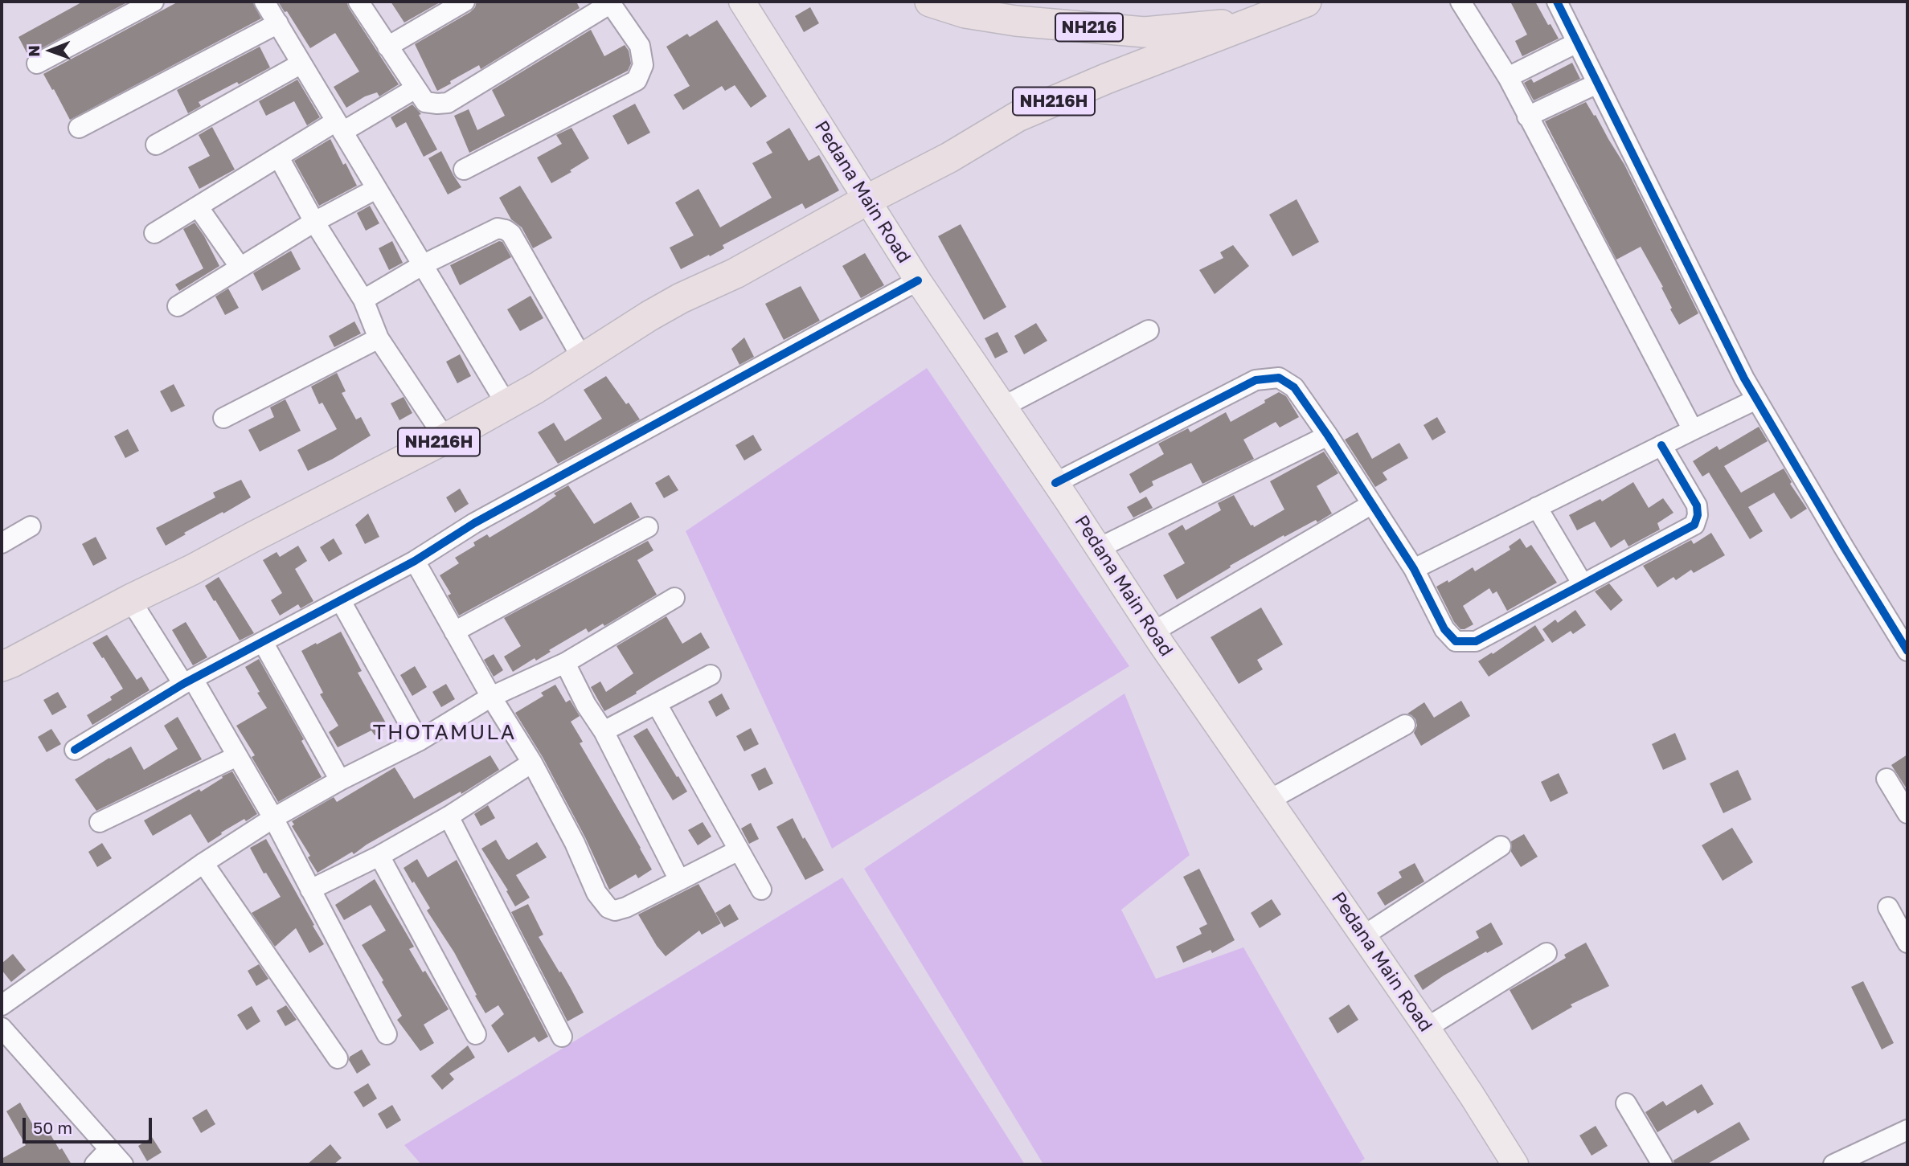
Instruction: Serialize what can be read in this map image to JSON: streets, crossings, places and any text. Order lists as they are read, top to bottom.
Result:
{
  "streets": {
    "highway": ["NH216", "NH216H"],
    "main road": ["Pedana Main Road"]
  },
  "crossings": [
    ["NH216", "NH216H"],
    ["NH216H", "Pedana Main Road"]
  ],
  "districts": ["THOTAMULA"],
  "scale_bar": "50 m",
  "north": "left"
}
